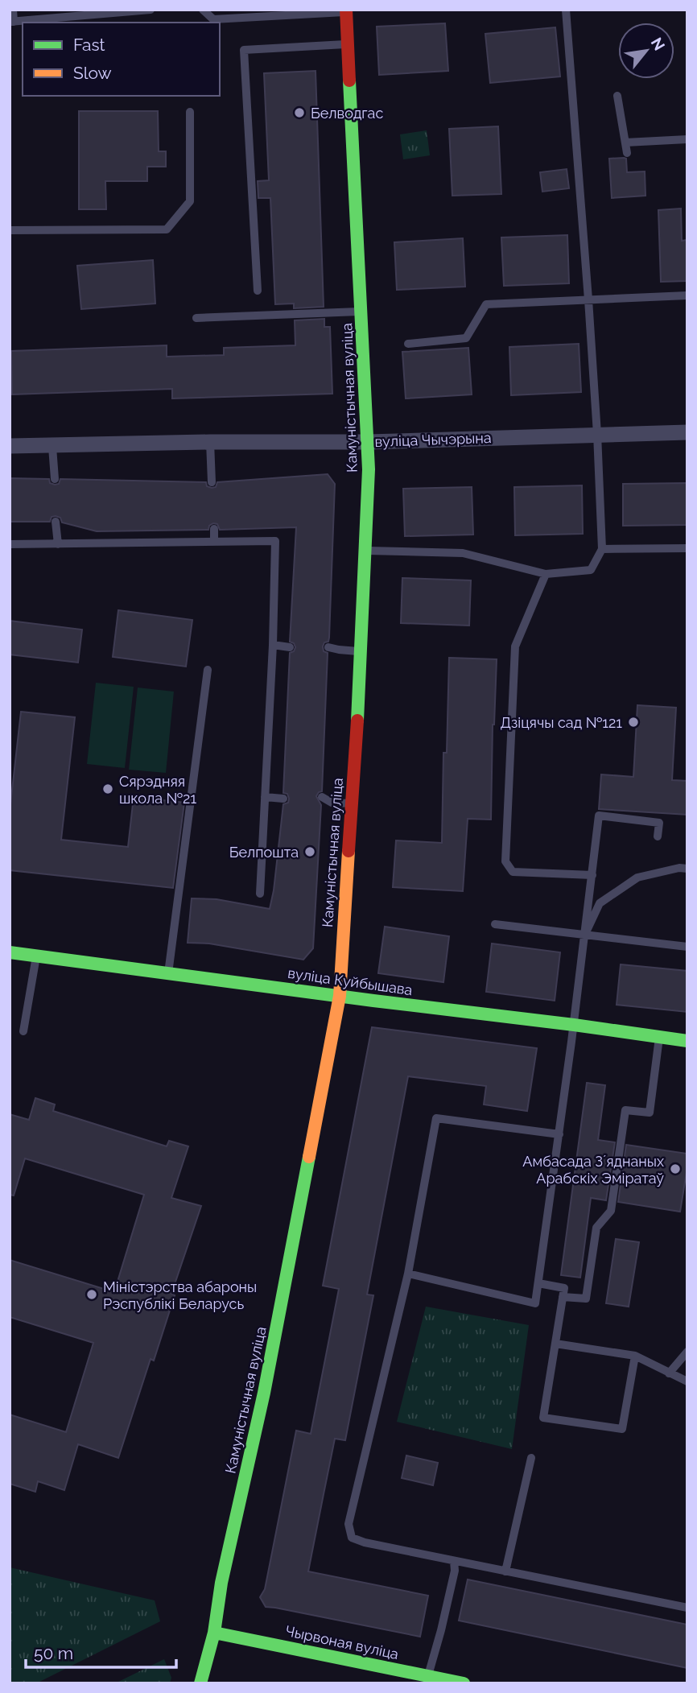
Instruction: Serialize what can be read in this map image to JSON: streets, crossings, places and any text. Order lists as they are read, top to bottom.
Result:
{
  "streets": {
    "street": [
      "Камуністычная вуліца",
      "вуліца Чычэрына",
      "вуліца Куйбышава",
      "Чырвоная вуліца"
    ]
  },
  "crossings": [
    ["Камуністычная вуліца", "вуліца Чычэрына"],
    ["Камуністычная вуліца", "вуліца Куйбышава"],
    ["Камуністычная вуліца", "Чырвоная вуліца"]
  ],
  "places": [
    "Белводгас",
    "Дзіцячы сад №121",
    "Сярэдняя школа №21",
    "Белпошта",
    "Амбасада Зʼяднаных Арабскіх Эміратаў",
    "Міністэрства абароны Рэспублікі Беларусь"
  ],
  "legend": ["Fast", "Slow"],
  "scale_bar": "50 m",
  "north": "top right"
}
